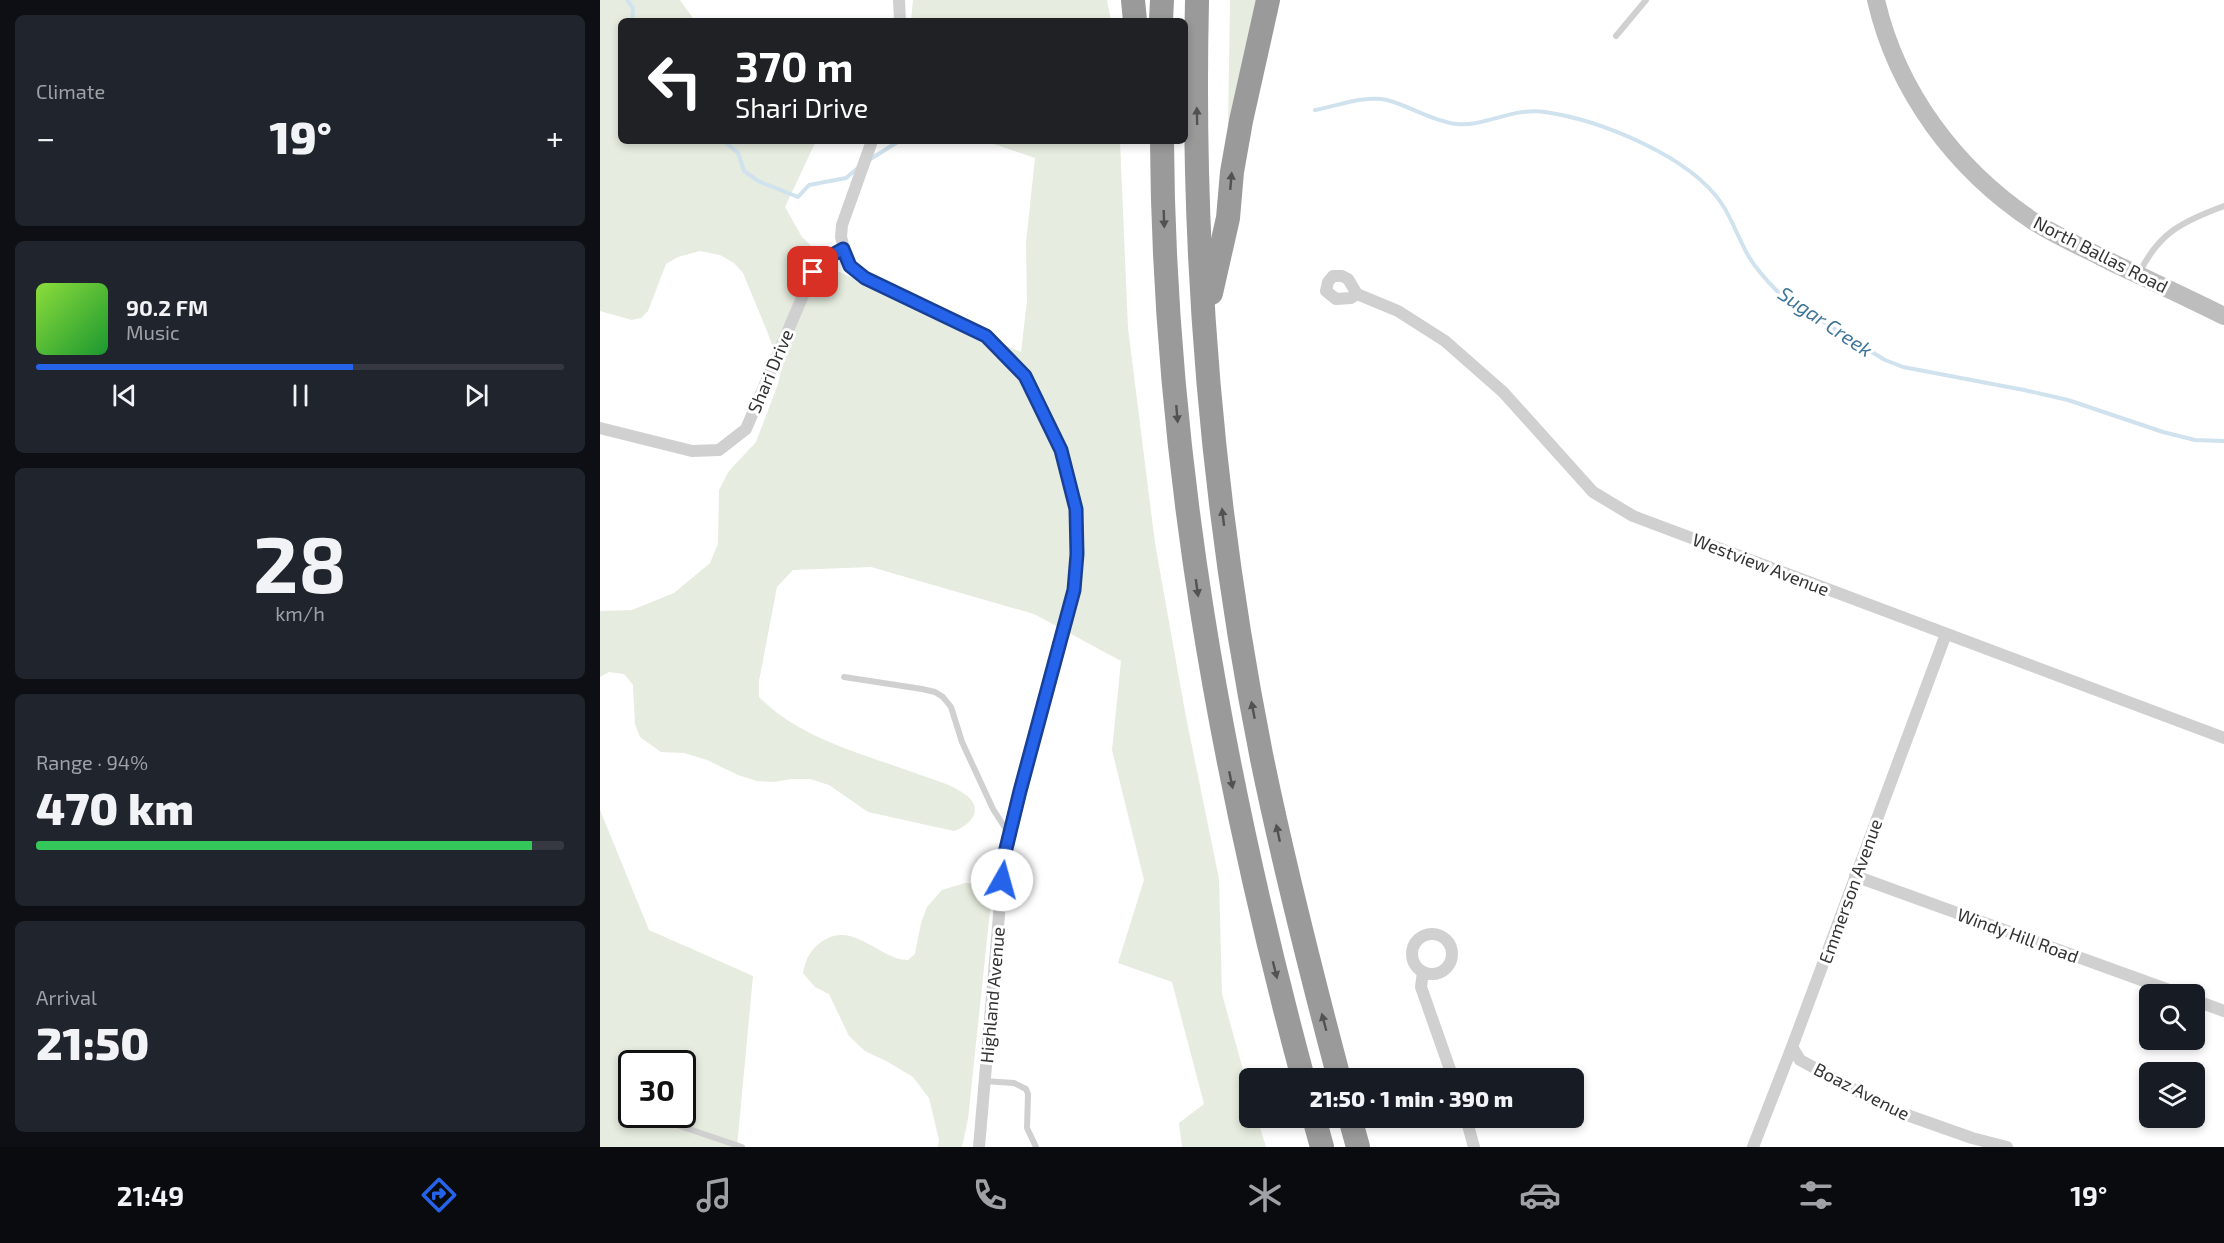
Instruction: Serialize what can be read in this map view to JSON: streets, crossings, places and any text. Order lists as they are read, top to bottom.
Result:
{
  "streets": {
    "main road": ["North Ballas Road"],
    "street": [
      "Shari Drive",
      "Westview Avenue",
      "Emmerson Avenue",
      "Windy Hill Road",
      "Highland Avenue",
      "Boaz Avenue"
    ]
  },
  "crossings": [
    ["Shari Drive", "Highland Avenue"],
    ["Westview Avenue", "Emmerson Avenue"],
    ["Emmerson Avenue", "Windy Hill Road"],
    ["Emmerson Avenue", "Boaz Avenue"]
  ],
  "water": ["Sugar Creek"],
  "page": {
    "tile": [
      "Climate",
      ["28", "km/h"],
      ["Range · 94%", "470 km"],
      ["Arrival", "21:50"]
    ],
    "turn": ["370 m", "Shari Drive"],
    "heat": ["−", "19°", "+"],
    "song": ["90.2 FM", "Music"],
    "limit": "30",
    "trip": "21:50 · 1 min · 390 m",
    "tabs": ["21:49", "19°"]
  }
}
